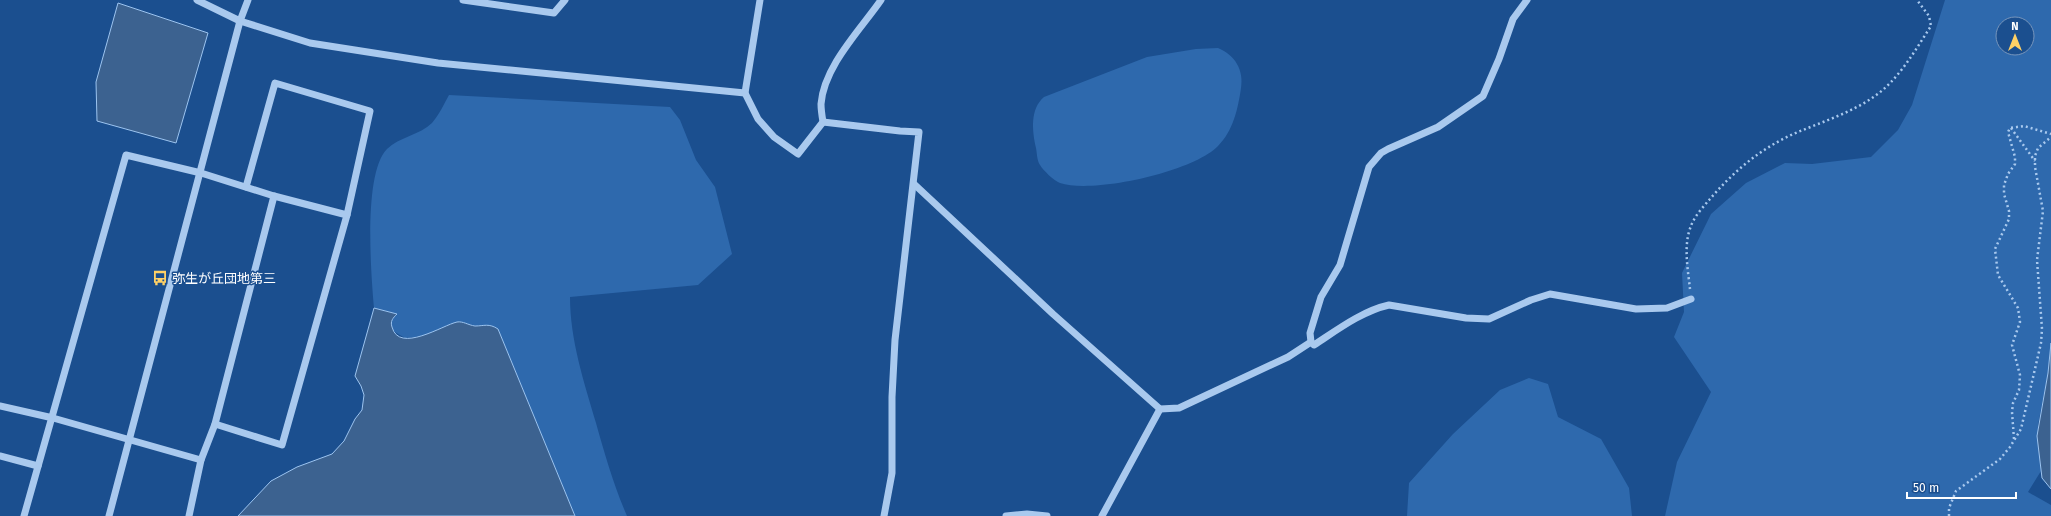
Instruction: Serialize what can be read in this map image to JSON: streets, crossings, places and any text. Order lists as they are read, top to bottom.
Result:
{
  "places": {
    "bus stop": ["弥生が丘団地第三"]
  },
  "scale_bar": "50 m",
  "north": "top"
}
